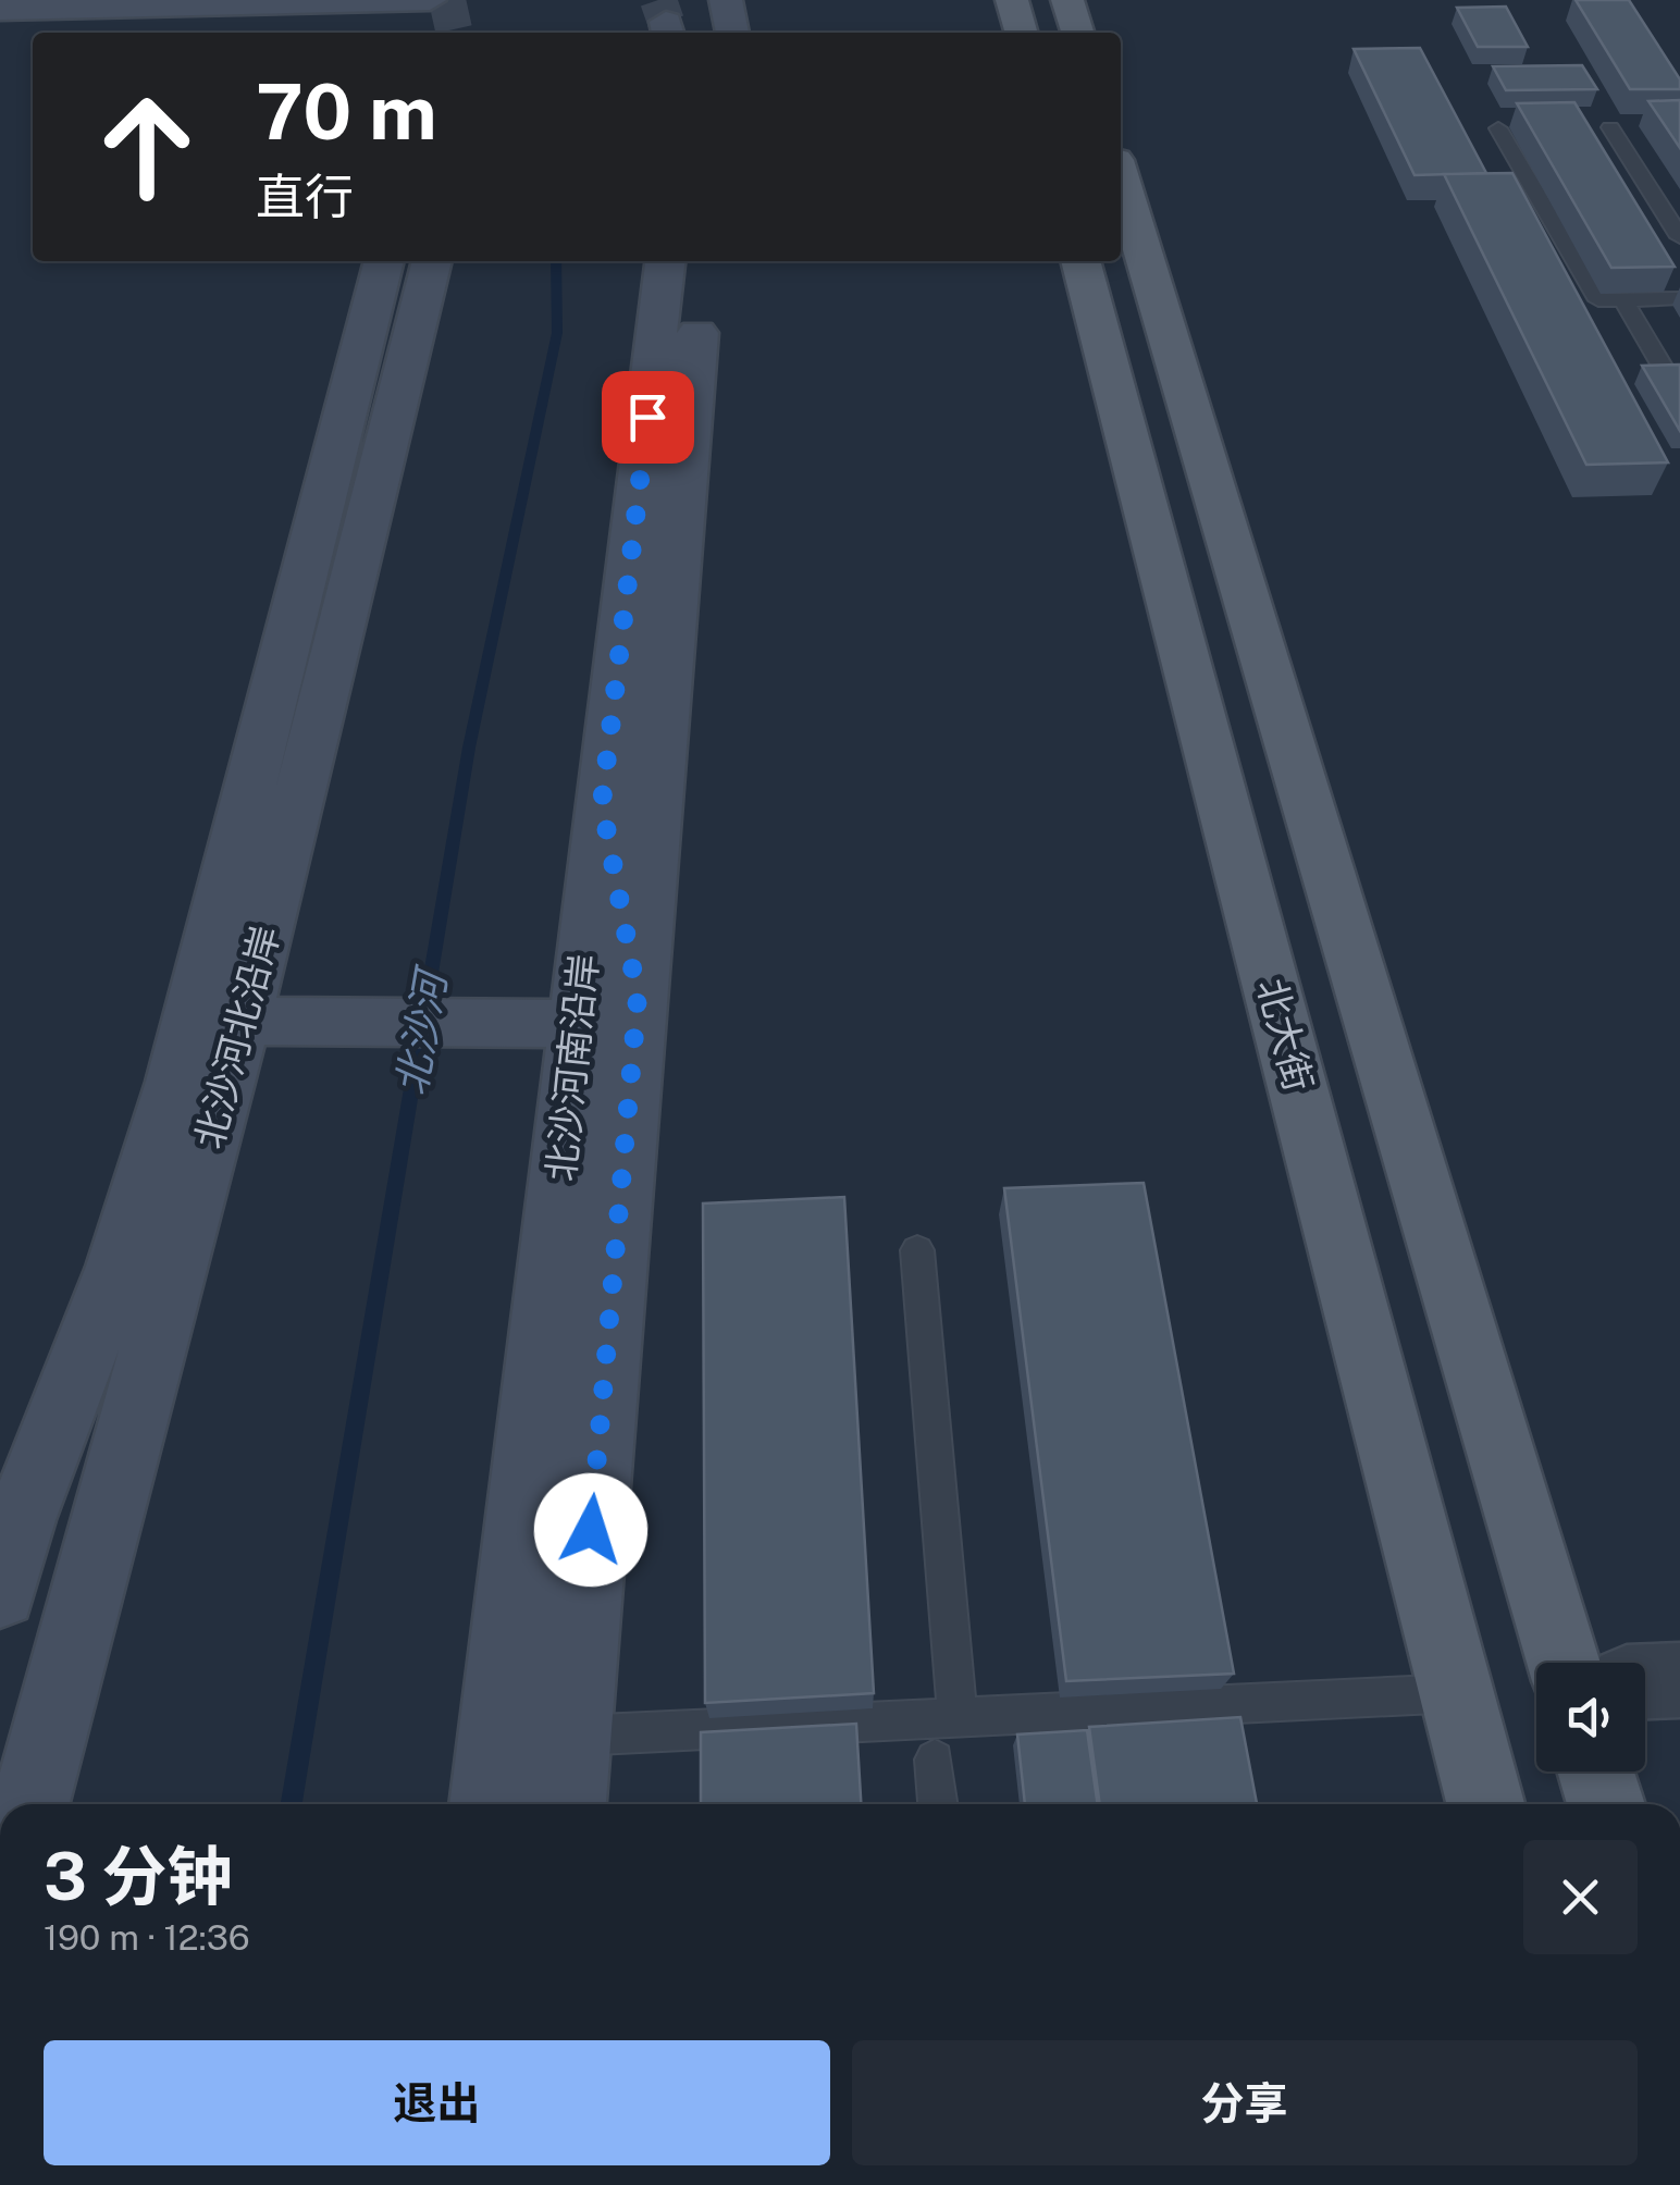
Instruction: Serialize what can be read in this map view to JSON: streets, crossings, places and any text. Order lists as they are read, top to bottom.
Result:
{
  "streets": {
    "main road": ["北大街"],
    "street": ["北沙河北沿岸", "北沙河南沿岸"]
  },
  "water": ["北沙河"],
  "page": {
    "turn": ["70 m", "直行"],
    "heading": ["3 分钟", "190 m · 12:36"],
    "buttons": ["退出", "分享"]
  }
}
